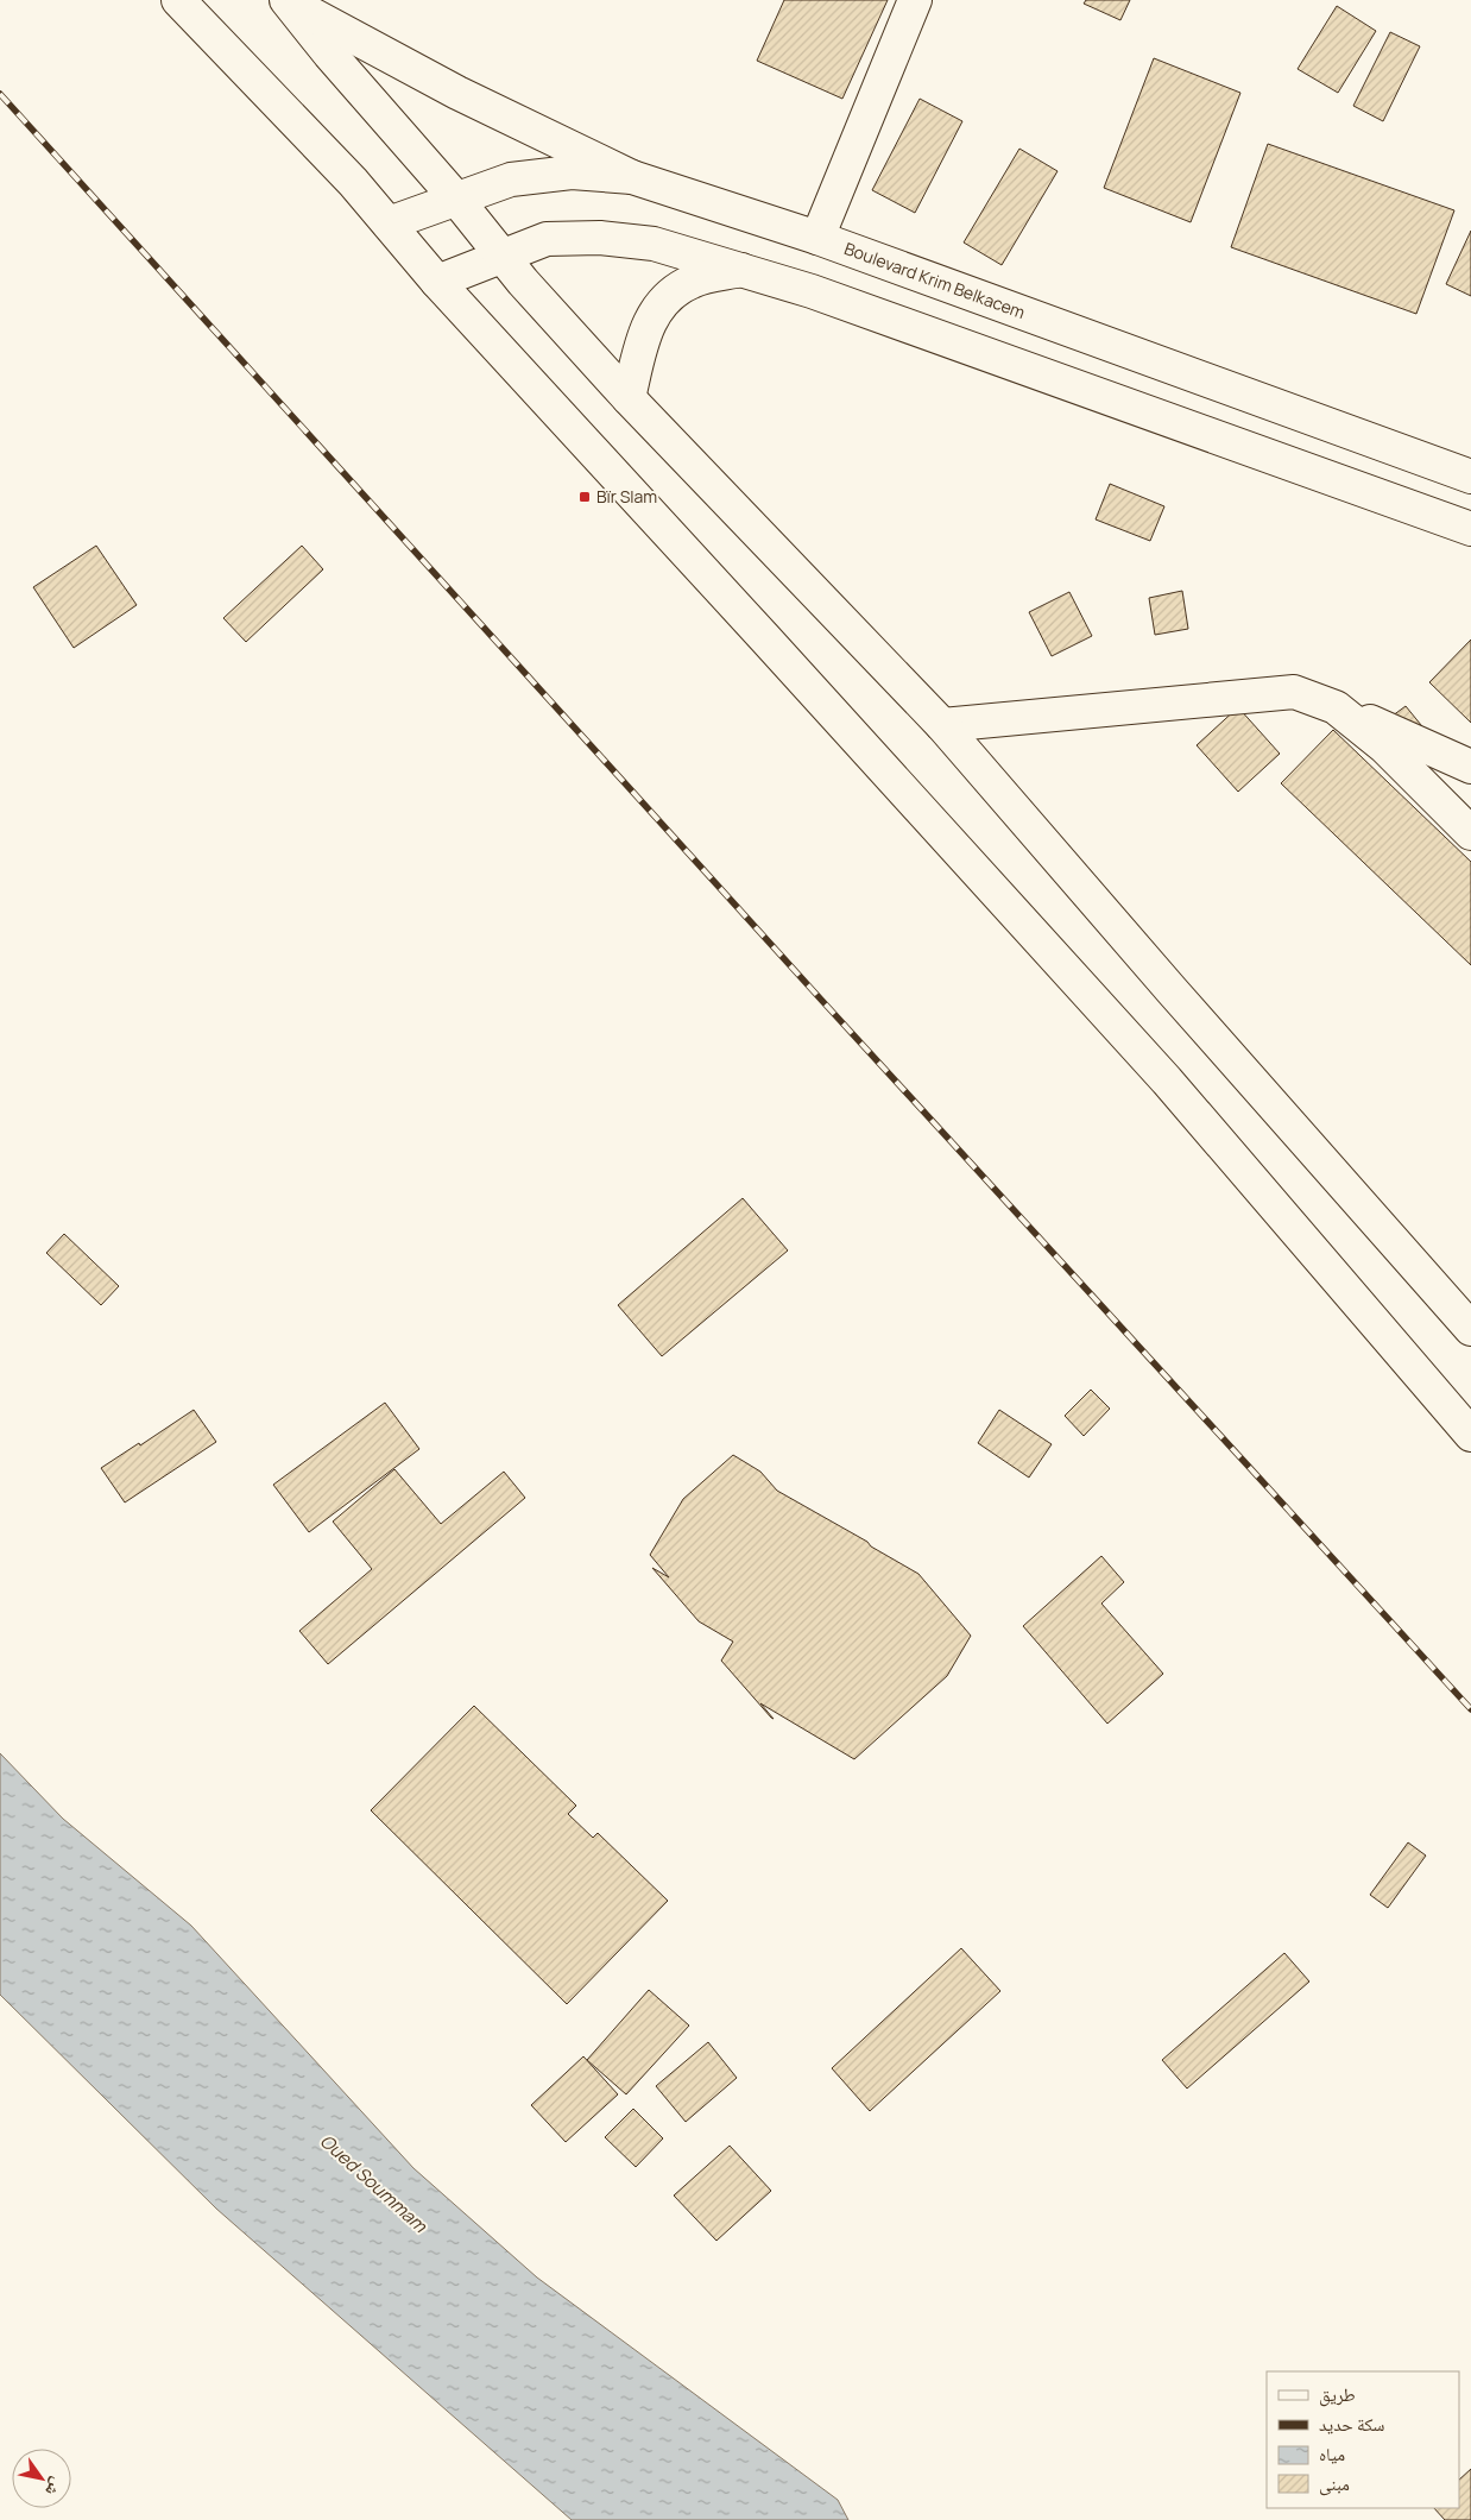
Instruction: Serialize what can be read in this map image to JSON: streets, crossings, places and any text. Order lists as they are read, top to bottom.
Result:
{
  "streets": {
    "main road": ["Boulevard Krim Belkacem"]
  },
  "water": ["Oued Soummam"],
  "places": {
    "transit": ["Bïr Slam"]
  },
  "legend": [
    "طريق",
    "سكة حديد",
    "مياه",
    "مبنى"
  ],
  "north": "bottom right"
}
